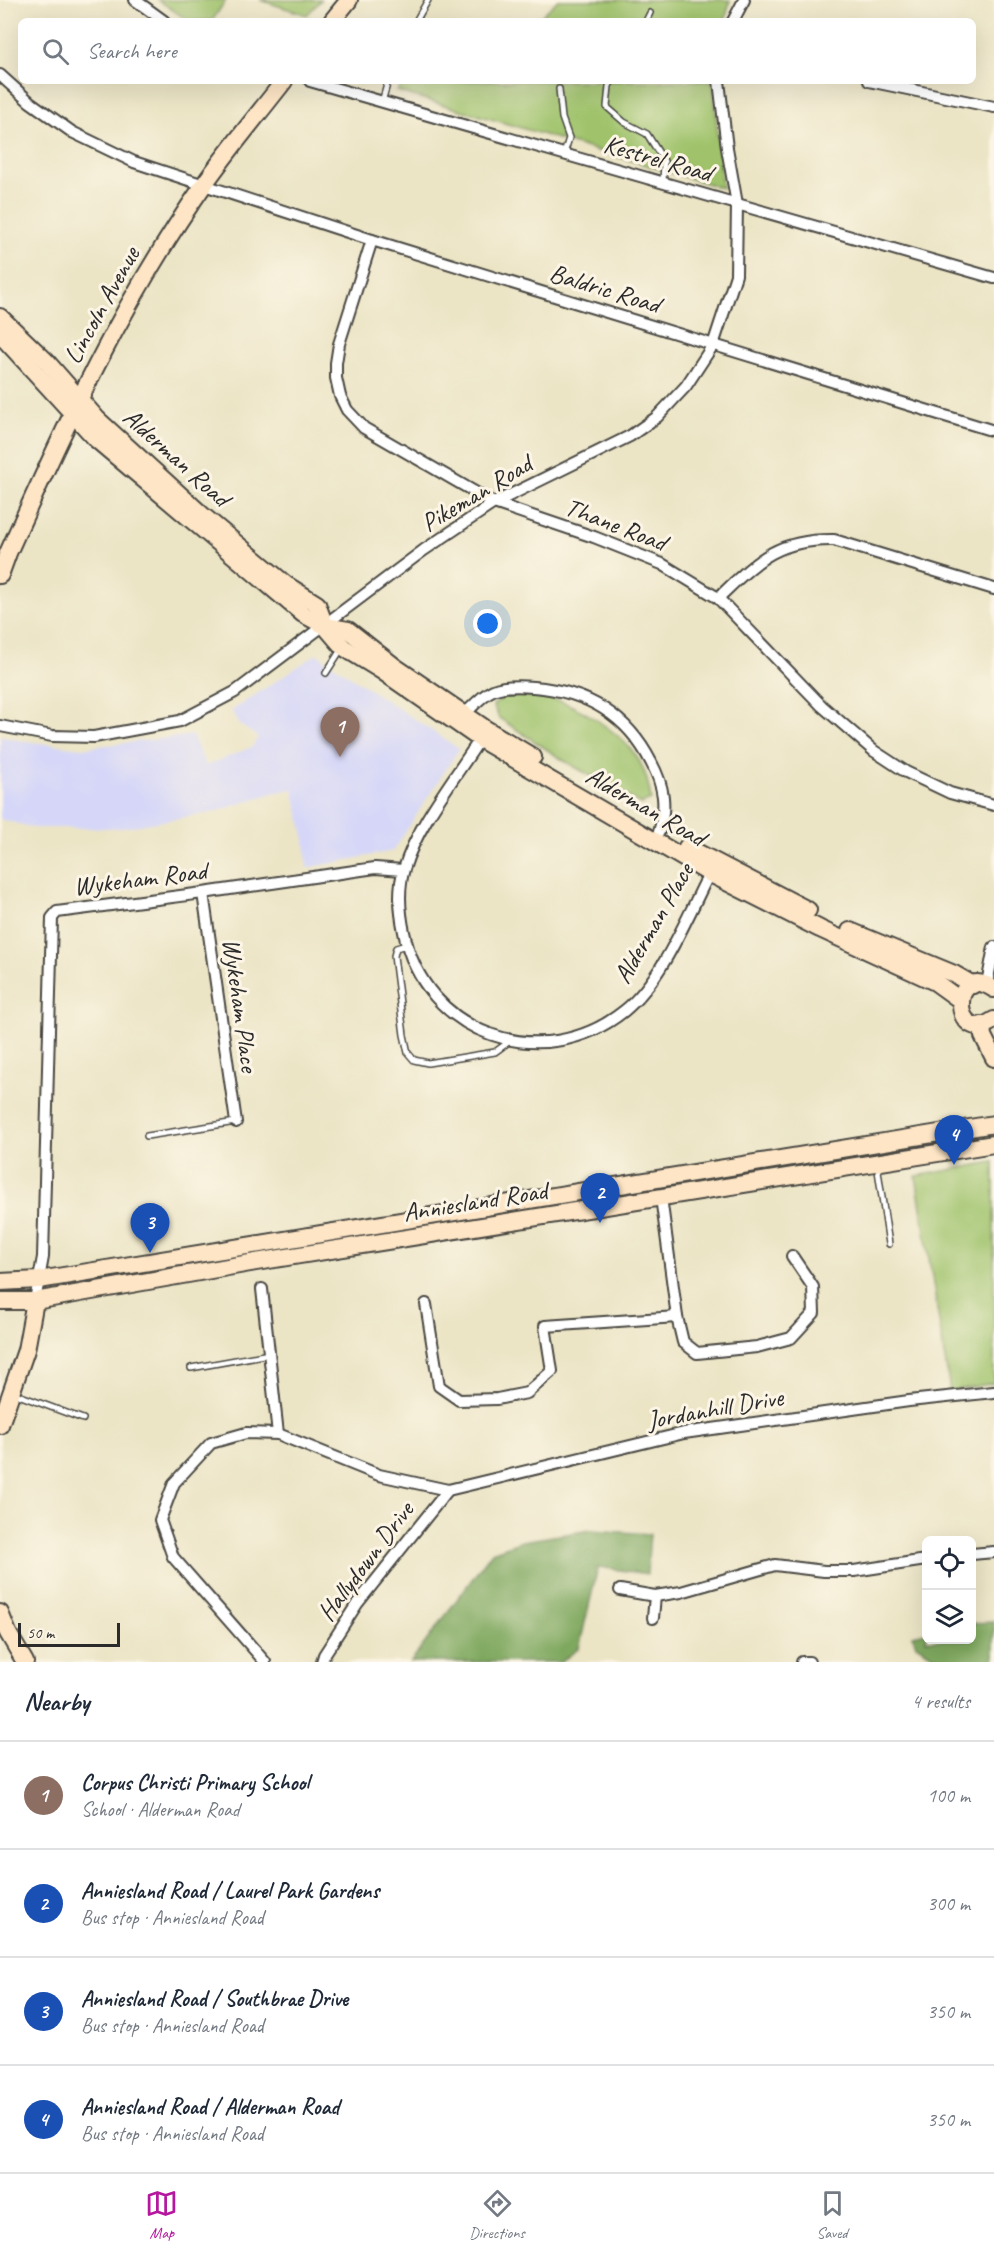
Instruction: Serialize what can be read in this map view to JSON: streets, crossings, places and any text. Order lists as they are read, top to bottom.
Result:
{
  "streets": {
    "street": [
      "Kestrel Road",
      "Baldric Road",
      "Lincoln Avenue",
      "Alderman Road",
      "Pikeman Road",
      "Thane Road",
      "Wykeham Road",
      "Alderman Place",
      "Wykeham Place",
      "Anniesland Road",
      "Jordanhill Drive",
      "Hallydown Drive"
    ]
  },
  "crossings": [
    ["Kestrel Road", "Pikeman Road"],
    ["Baldric Road", "Lincoln Avenue"],
    ["Baldric Road", "Pikeman Road"],
    ["Baldric Road", "Thane Road"],
    ["Lincoln Avenue", "Alderman Road"],
    ["Alderman Road", "Pikeman Road"],
    ["Alderman Road", "Alderman Place"],
    ["Pikeman Road", "Thane Road"],
    ["Wykeham Road", "Alderman Place"],
    ["Wykeham Road", "Wykeham Place"],
    ["Wykeham Road", "Anniesland Road"],
    ["Jordanhill Drive", "Hallydown Drive"]
  ],
  "scale_bar": "50 m",
  "page": {
    "search": "Search here",
    "pins": [
      "1",
      "4",
      "2",
      "3"
    ],
    "scale": "50 m",
    "heading": ["Nearby", "4 results"],
    "list": [
      {
        "mark": "1",
        "name": "Corpus Christi Primary School",
        "note": "School · Alderman Road",
        "value": "100 m"
      },
      {
        "mark": "2",
        "name": "Anniesland Road / Laurel Park Gardens",
        "note": "Bus stop · Anniesland Road",
        "value": "300 m"
      },
      {
        "mark": "3",
        "name": "Anniesland Road / Southbrae Drive",
        "note": "Bus stop · Anniesland Road",
        "value": "350 m"
      },
      {
        "mark": "4",
        "name": "Anniesland Road / Alderman Road",
        "note": "Bus stop · Anniesland Road",
        "value": "350 m"
      }
    ],
    "nav": ["Map", "Directions", "Saved"]
  }
}
